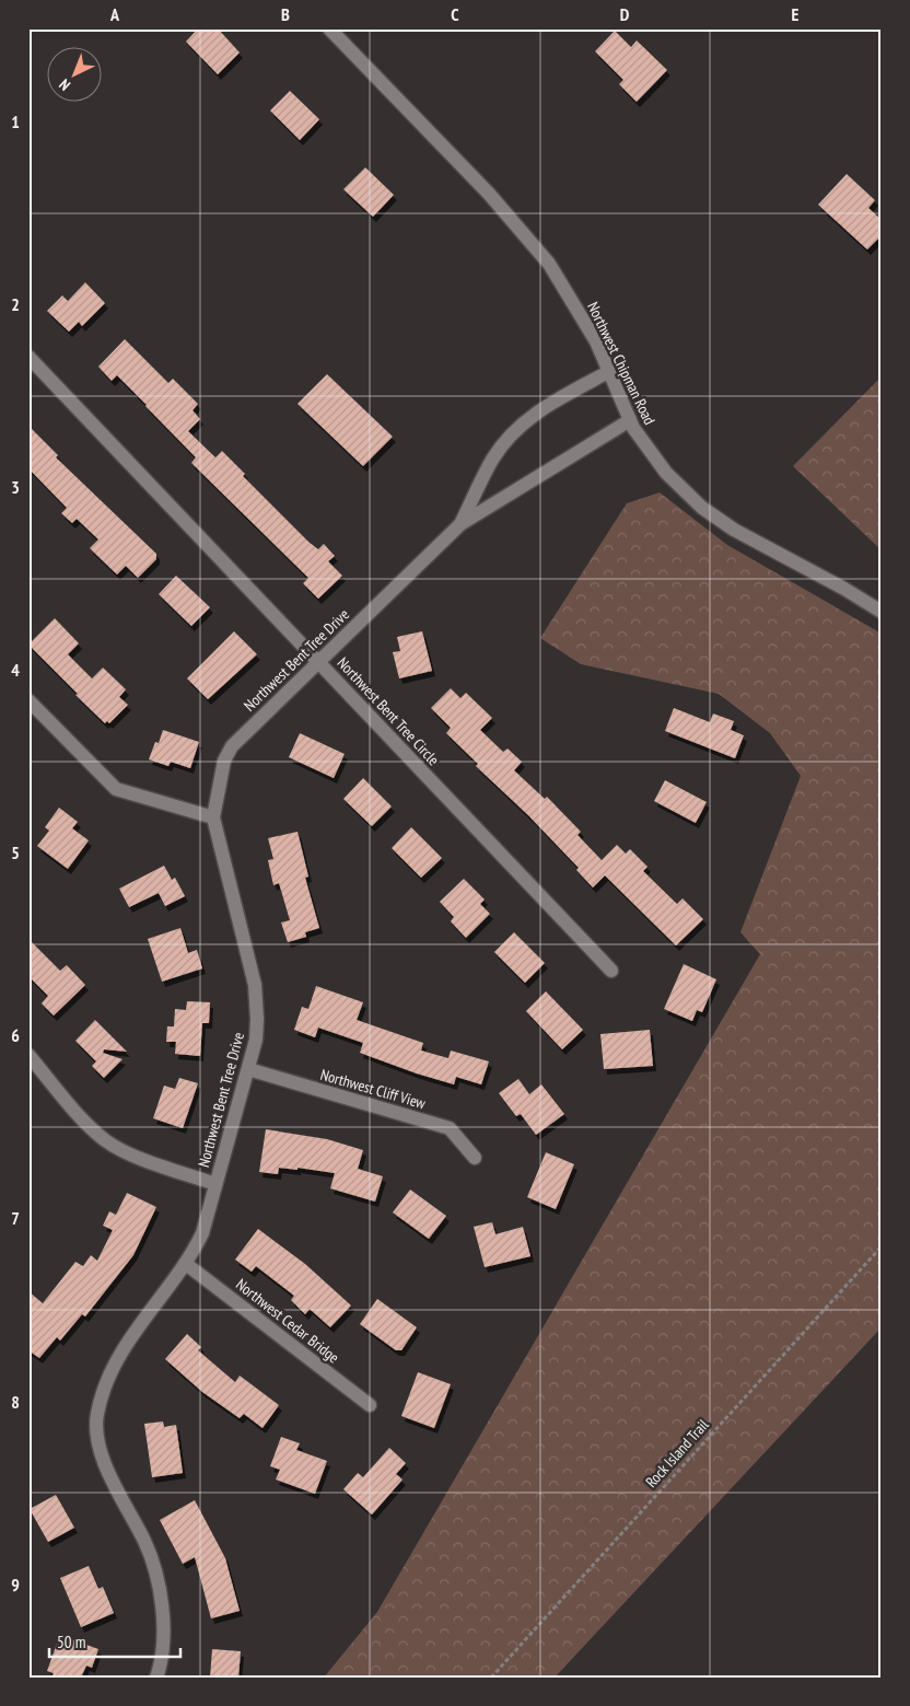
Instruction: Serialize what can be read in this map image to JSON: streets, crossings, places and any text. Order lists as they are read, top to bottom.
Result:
{
  "streets": {
    "street": [
      "Northwest Chipman Road",
      "Northwest Bent Tree Drive",
      "Northwest Bent Tree Circle",
      "Northwest Cliff View",
      "Northwest Cedar Bridge"
    ],
    "path": ["Rock Island Trail"]
  },
  "crossings": [
    ["Northwest Chipman Road", "Northwest Bent Tree Drive"],
    ["Northwest Bent Tree Drive", "Northwest Bent Tree Circle"],
    ["Northwest Bent Tree Drive", "Northwest Cliff View"],
    ["Northwest Bent Tree Drive", "Northwest Cedar Bridge"]
  ],
  "scale_bar": "50 m",
  "north": "bottom left",
  "grid": {
    "columns": [
      "A",
      "B",
      "C",
      "D",
      "E"
    ],
    "rows": [
      "1",
      "2",
      "3",
      "4",
      "5",
      "6",
      "7",
      "8",
      "9"
    ]
  }
}
